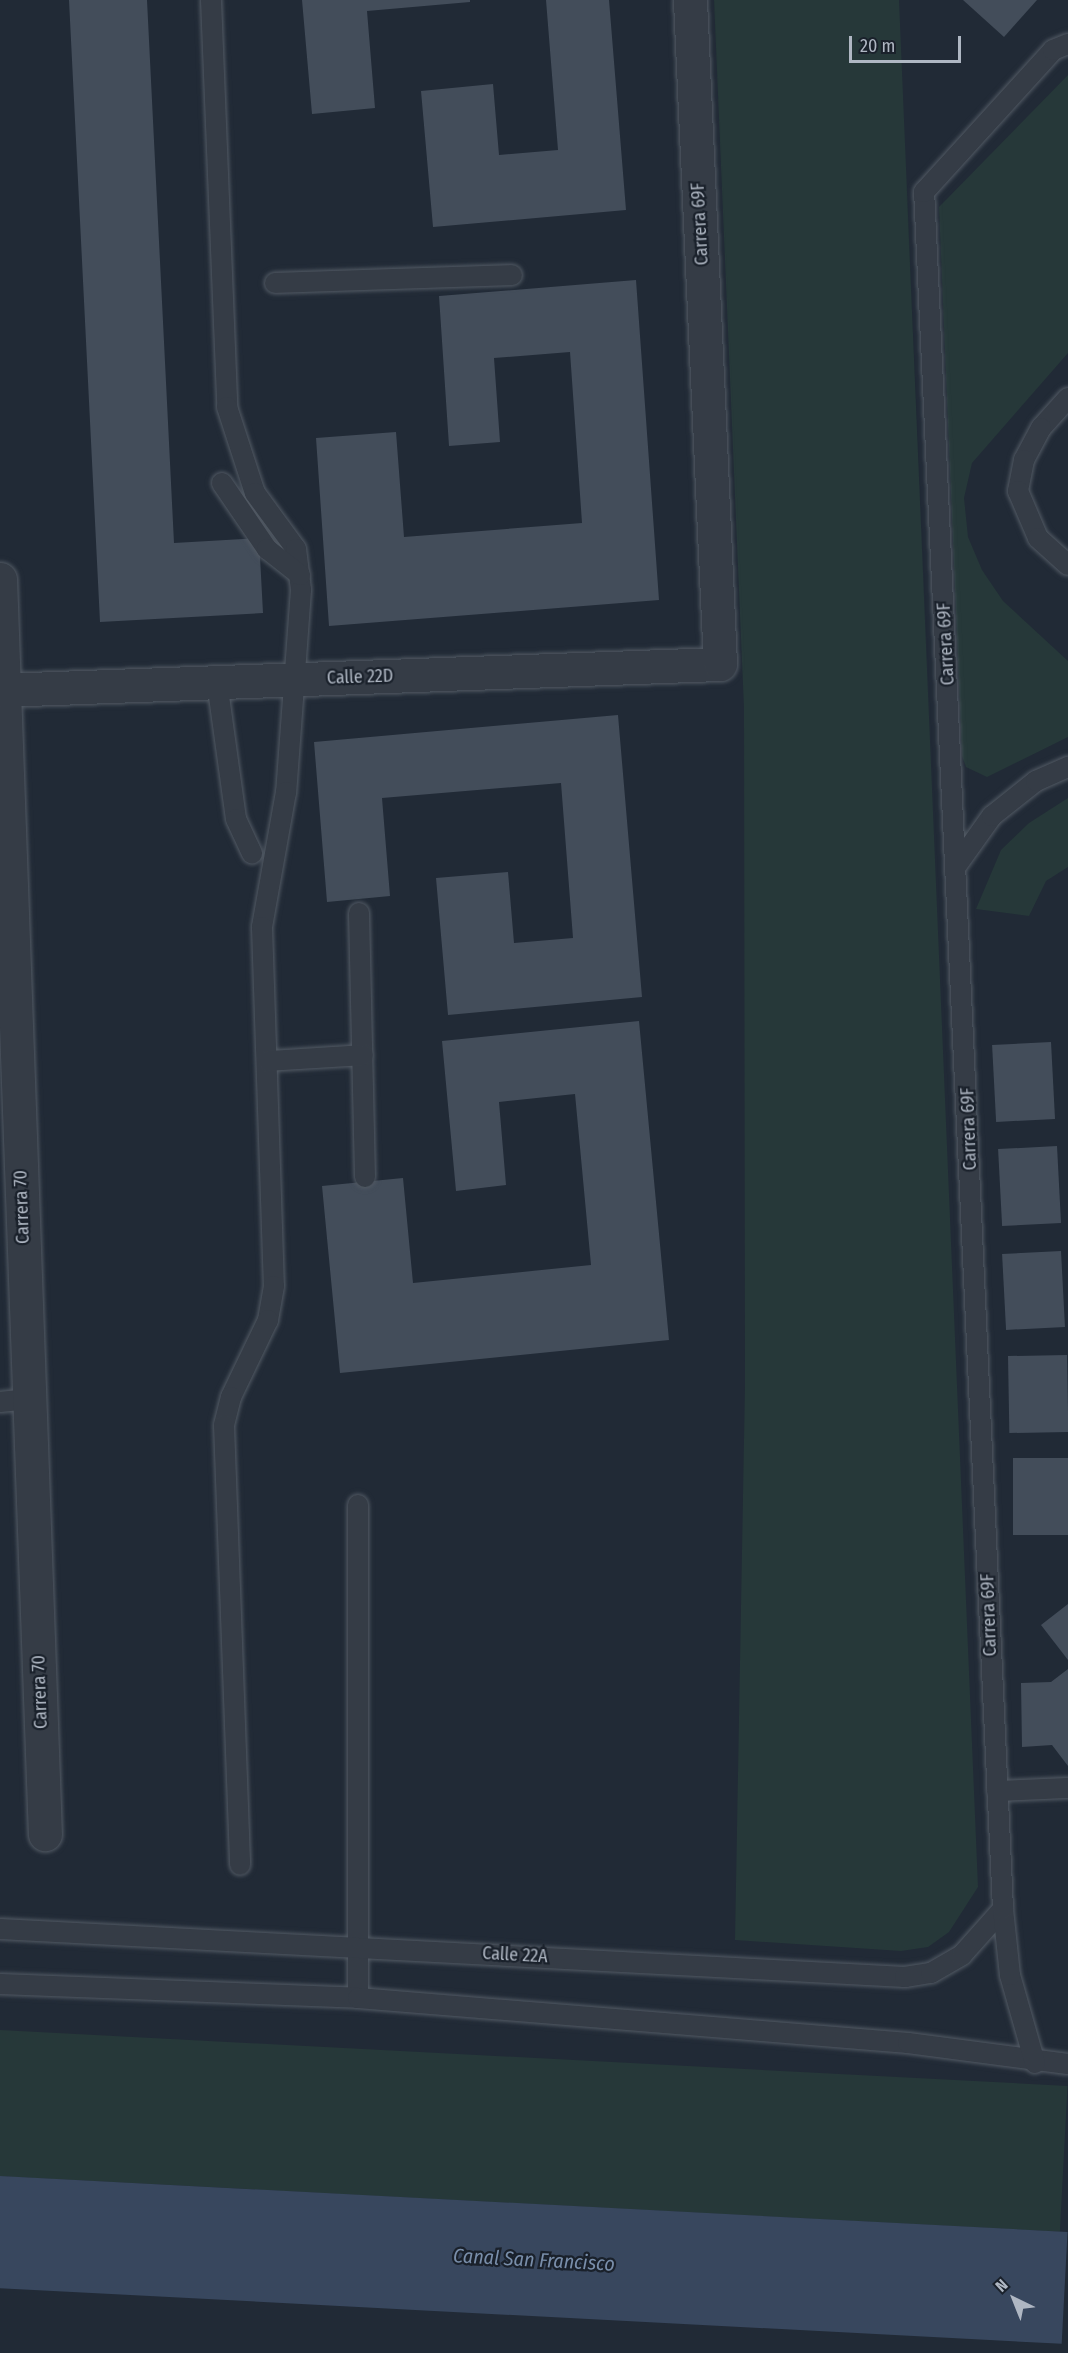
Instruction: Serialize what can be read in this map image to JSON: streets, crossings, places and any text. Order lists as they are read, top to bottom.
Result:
{
  "streets": {
    "street": ["Carrera 69F", "Calle 22D", "Carrera 70"],
    "lane": ["Calle 22A"]
  },
  "crossings": [
    ["Carrera 69F", "Calle 22D"],
    ["Carrera 69F", "Calle 22A"],
    ["Calle 22D", "Carrera 70"]
  ],
  "water": ["Canal San Francisco"],
  "scale_bar": "20 m",
  "north": "top left"
}
